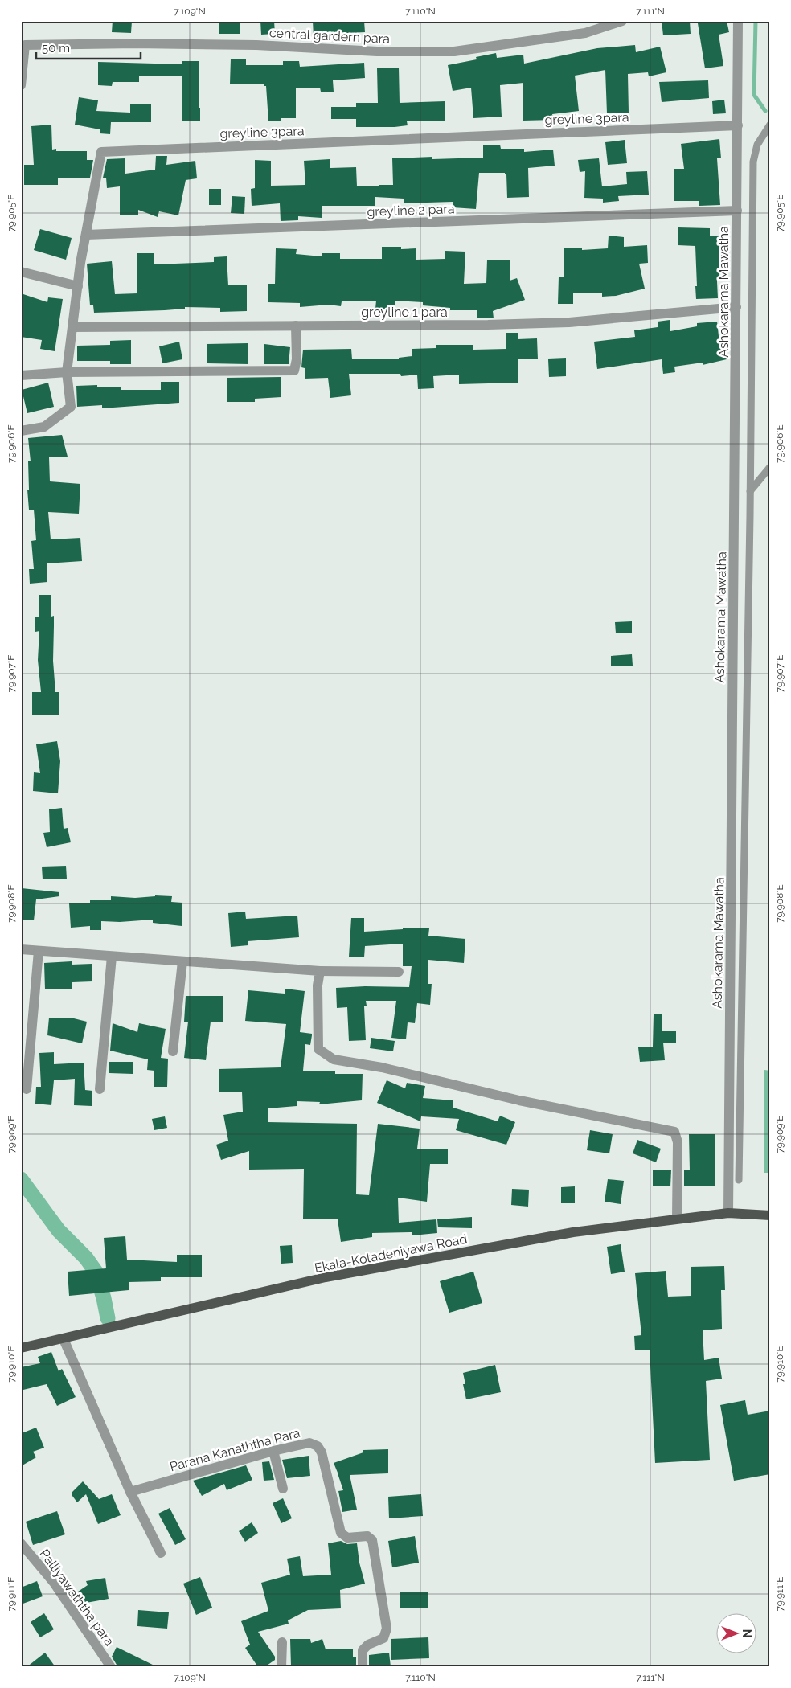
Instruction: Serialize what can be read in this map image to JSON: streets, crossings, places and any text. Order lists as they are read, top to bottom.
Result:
{
  "streets": {
    "main road": ["Ekala-Kotadeniyawa Road"],
    "street": [
      "central gardern para",
      "greyline 3para",
      "greyline 2 para",
      "Ashokarama Mawatha",
      "greyline 1 para",
      "Parana Kanaththa Para",
      "Palliyawaththa para"
    ]
  },
  "crossings": [
    ["greyline 3para", "greyline 2 para"],
    ["greyline 3para", "Ashokarama Mawatha"],
    ["greyline 3para", "greyline 1 para"],
    ["greyline 2 para", "Ashokarama Mawatha"],
    ["Ashokarama Mawatha", "greyline 1 para"],
    ["Ashokarama Mawatha", "Ekala-Kotadeniyawa Road"]
  ],
  "scale_bar": "50 m",
  "north": "right",
  "coordinates": [
    "7.109°N",
    "7.110°N",
    "7.111°N",
    "79.905°E",
    "79.906°E",
    "79.907°E",
    "79.908°E",
    "79.909°E",
    "79.910°E",
    "79.911°E"
  ]
}
